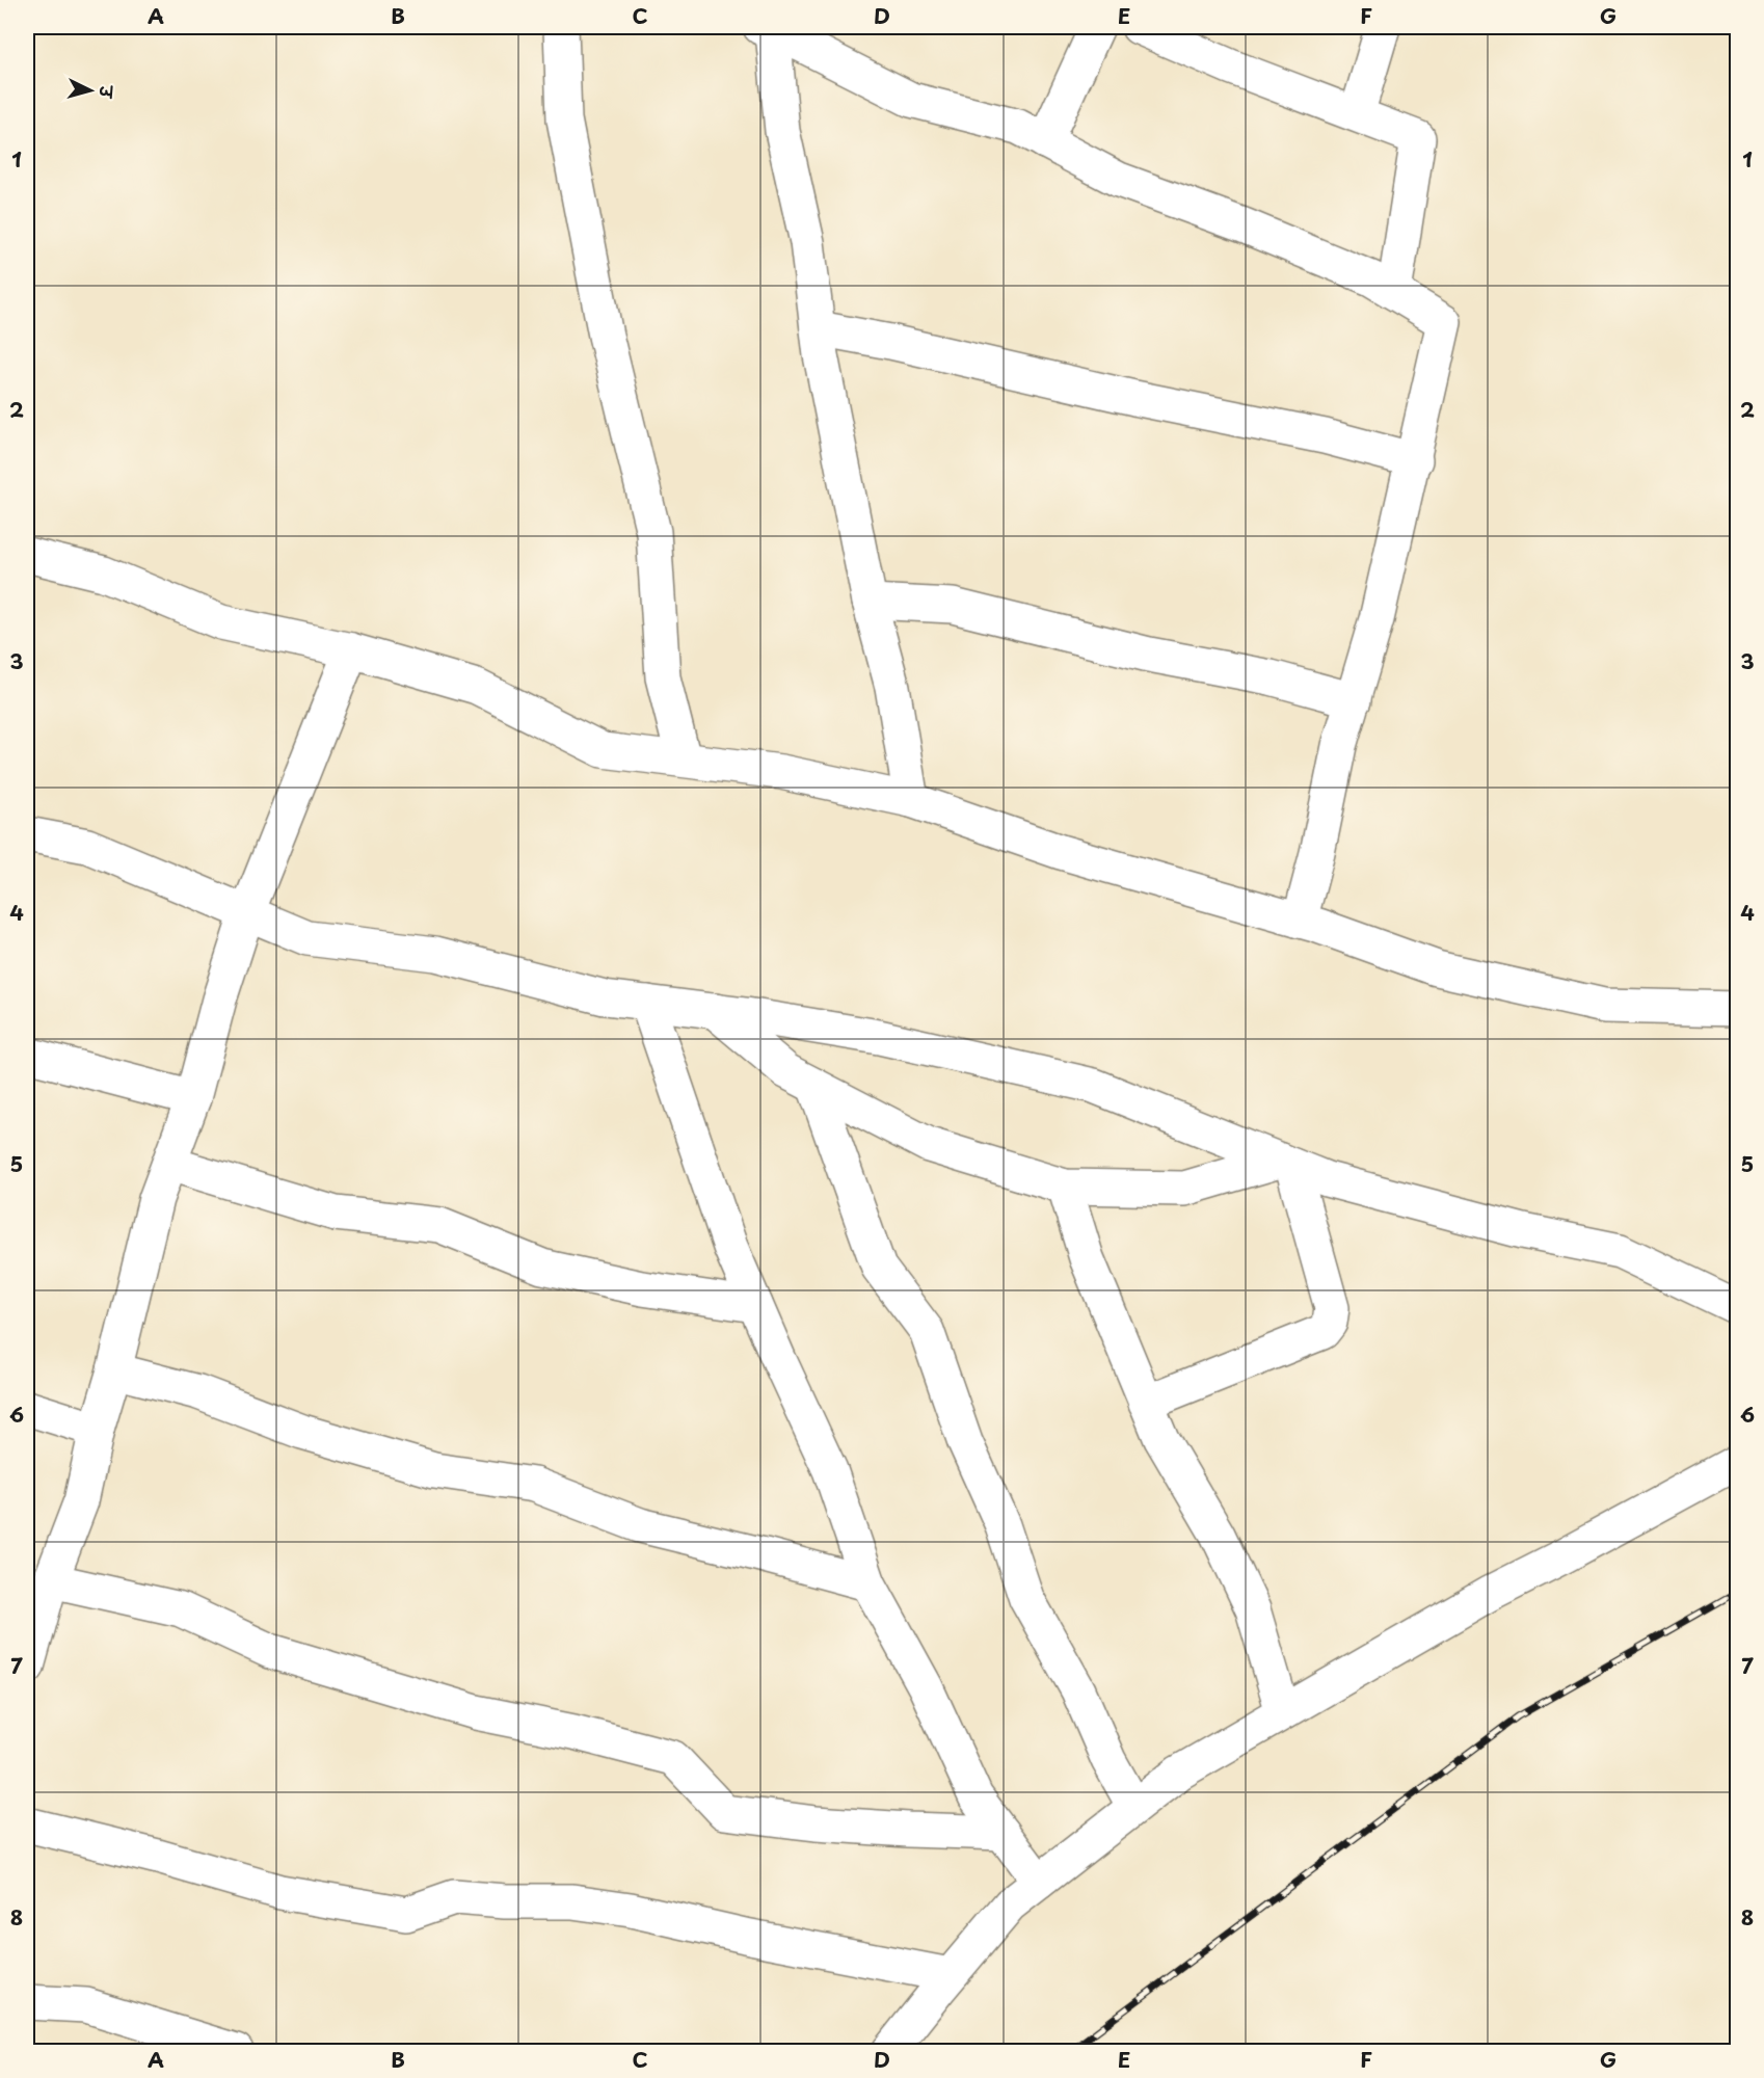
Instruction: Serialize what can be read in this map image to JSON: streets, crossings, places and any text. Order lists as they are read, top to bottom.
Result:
{
  "north": "right",
  "grid": {
    "columns": [
      "A",
      "B",
      "C",
      "D",
      "E",
      "F",
      "G"
    ],
    "rows": [
      "1",
      "2",
      "3",
      "4",
      "5",
      "6",
      "7",
      "8"
    ]
  }
}
